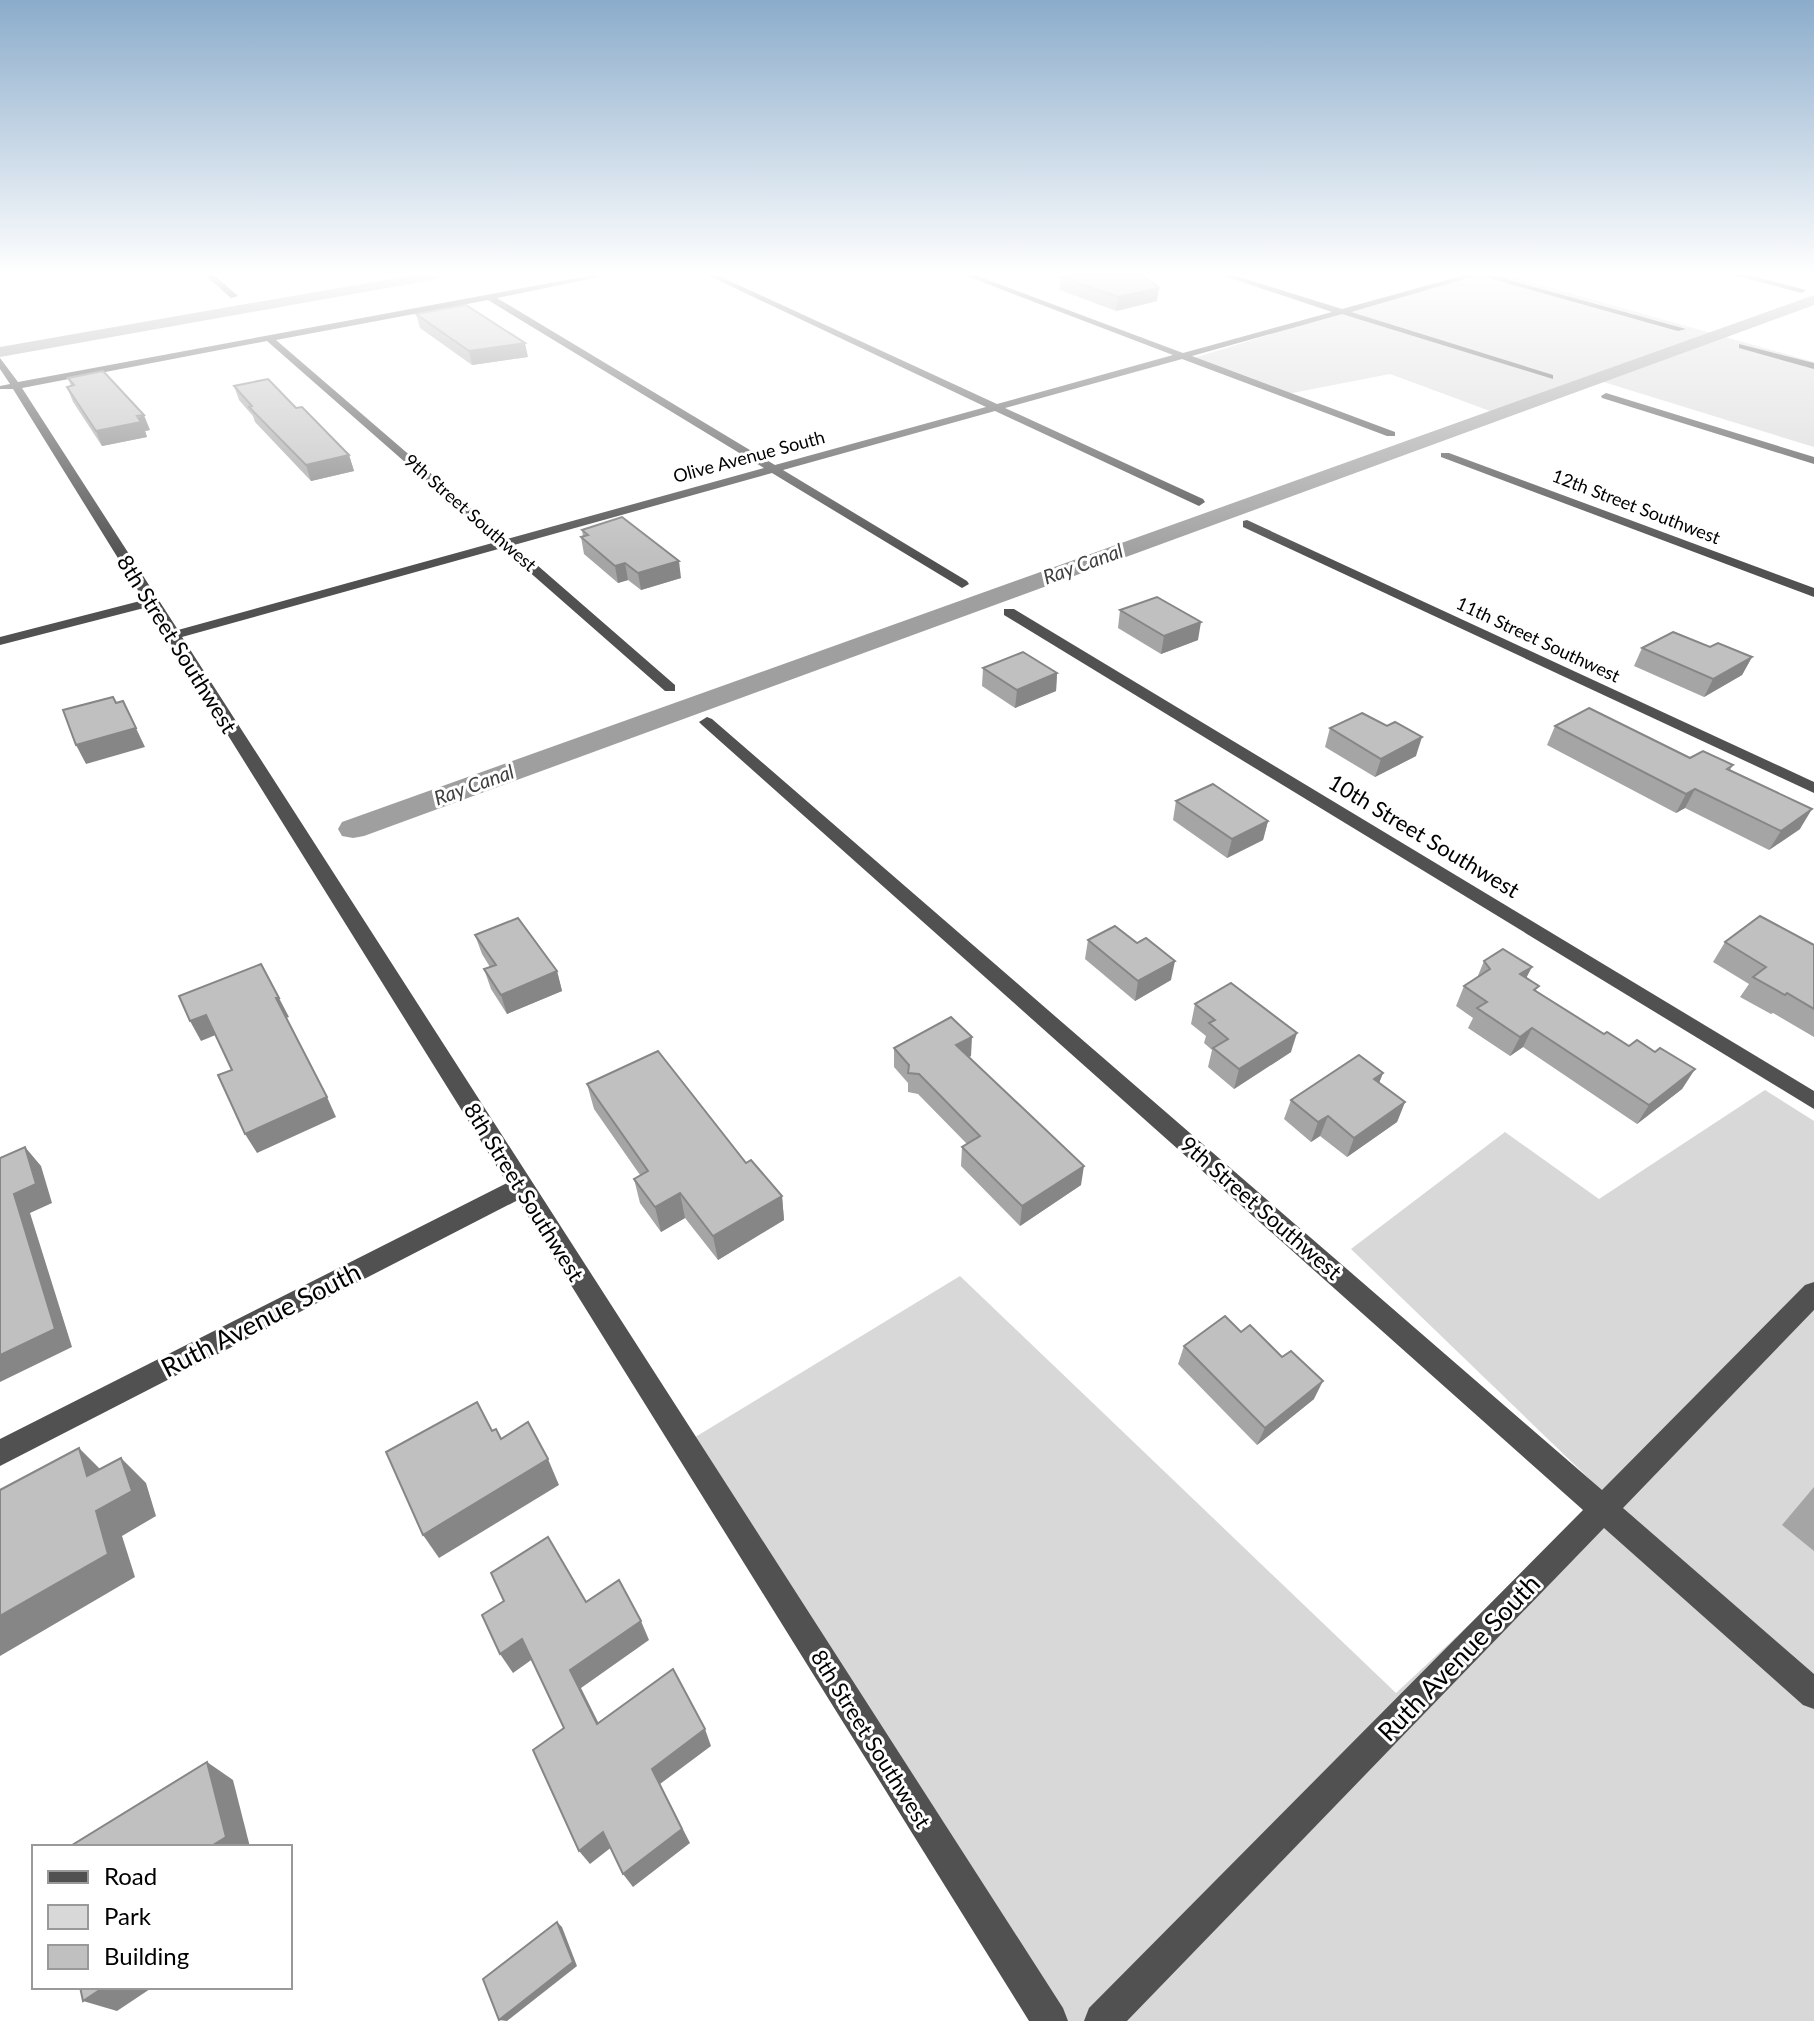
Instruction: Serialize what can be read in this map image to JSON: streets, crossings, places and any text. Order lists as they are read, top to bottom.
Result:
{
  "streets": {
    "street": [
      "Olive Avenue South",
      "12th Street Southwest",
      "9th Street Southwest",
      "11th Street Southwest",
      "8th Street Southwest",
      "10th Street Southwest",
      "Ruth Avenue South"
    ]
  },
  "crossings": [
    ["Olive Avenue South", "9th Street Southwest"],
    ["Olive Avenue South", "8th Street Southwest"],
    ["9th Street Southwest", "Ruth Avenue South"],
    ["8th Street Southwest", "Ruth Avenue South"]
  ],
  "water": ["Ray Canal"],
  "legend": ["Road", "Park", "Building"]
}
